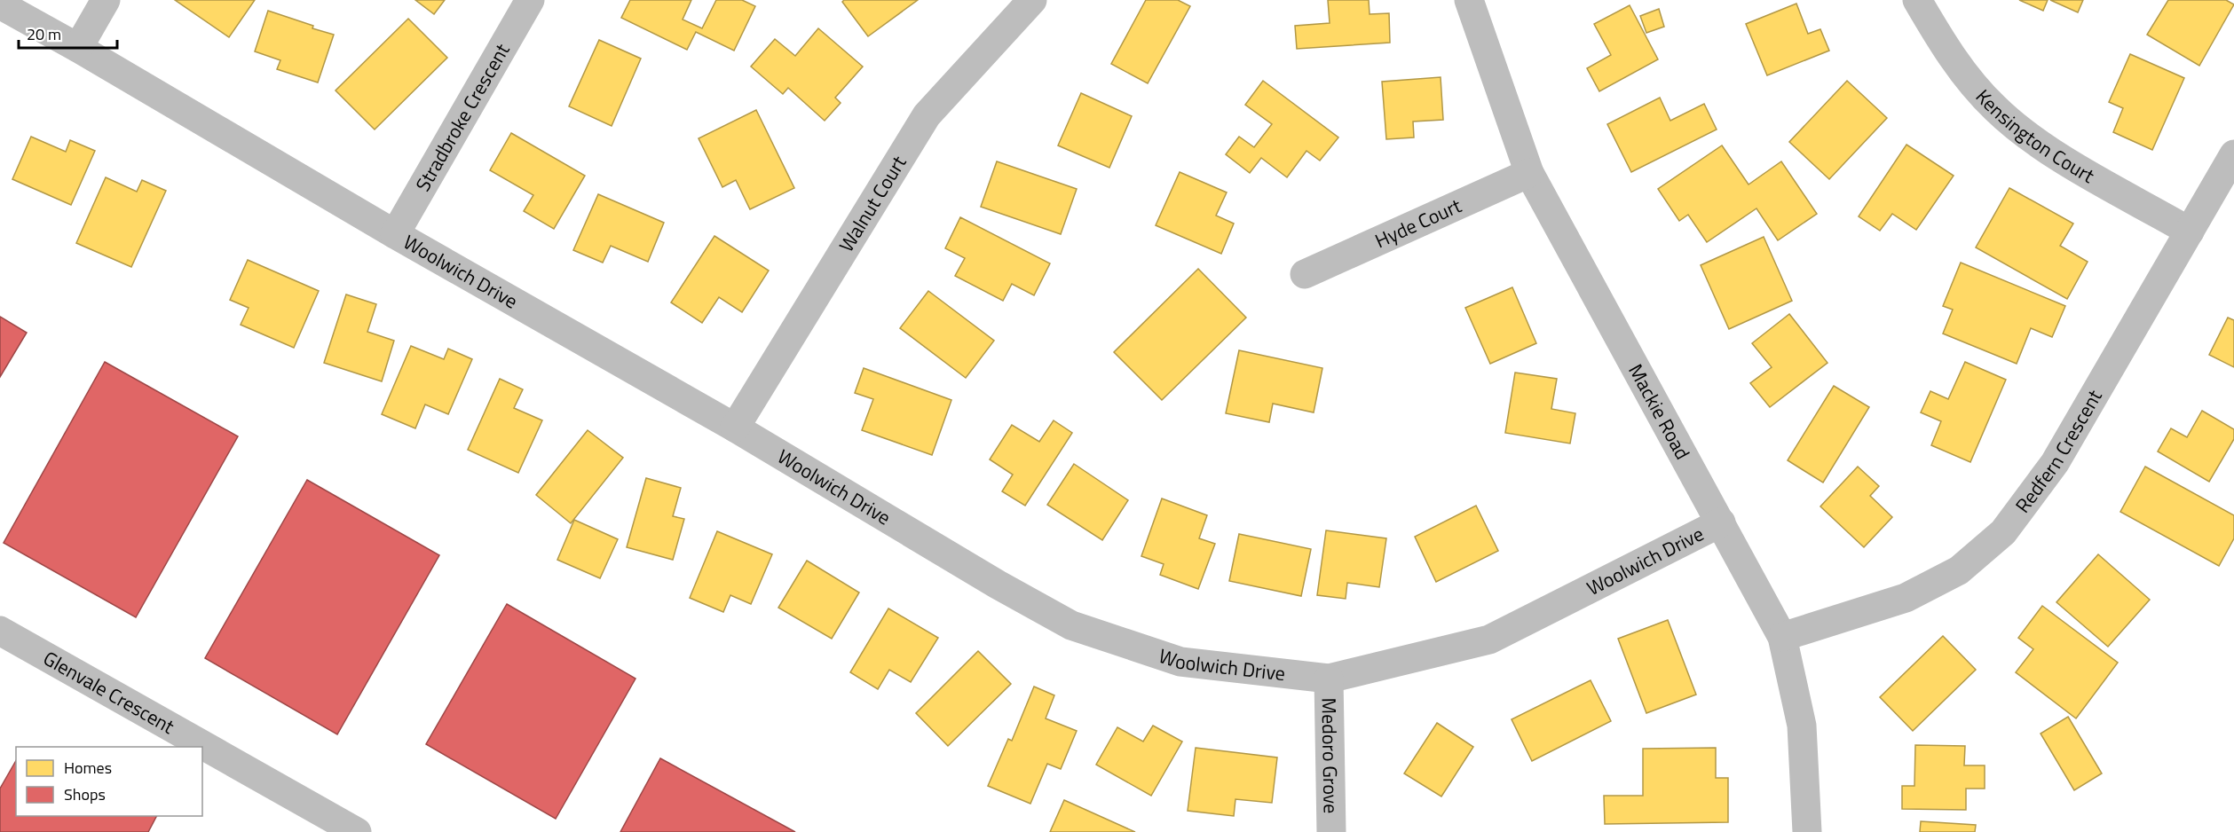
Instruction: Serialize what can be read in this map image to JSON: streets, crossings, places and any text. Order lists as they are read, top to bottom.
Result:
{
  "streets": {
    "street": [
      "Stradbroke Crescent",
      "Kensington Court",
      "Walnut Court",
      "Hyde Court",
      "Woolwich Drive",
      "Mackie Road",
      "Redfern Crescent",
      "Glenvale Crescent",
      "Medoro Grove"
    ]
  },
  "crossings": [
    ["Stradbroke Crescent", "Woolwich Drive"],
    ["Kensington Court", "Redfern Crescent"],
    ["Walnut Court", "Woolwich Drive"],
    ["Hyde Court", "Mackie Road"],
    ["Woolwich Drive", "Mackie Road"],
    ["Woolwich Drive", "Medoro Grove"],
    ["Mackie Road", "Redfern Crescent"]
  ],
  "legend": ["Homes", "Shops"],
  "scale_bar": "20 m"
}
